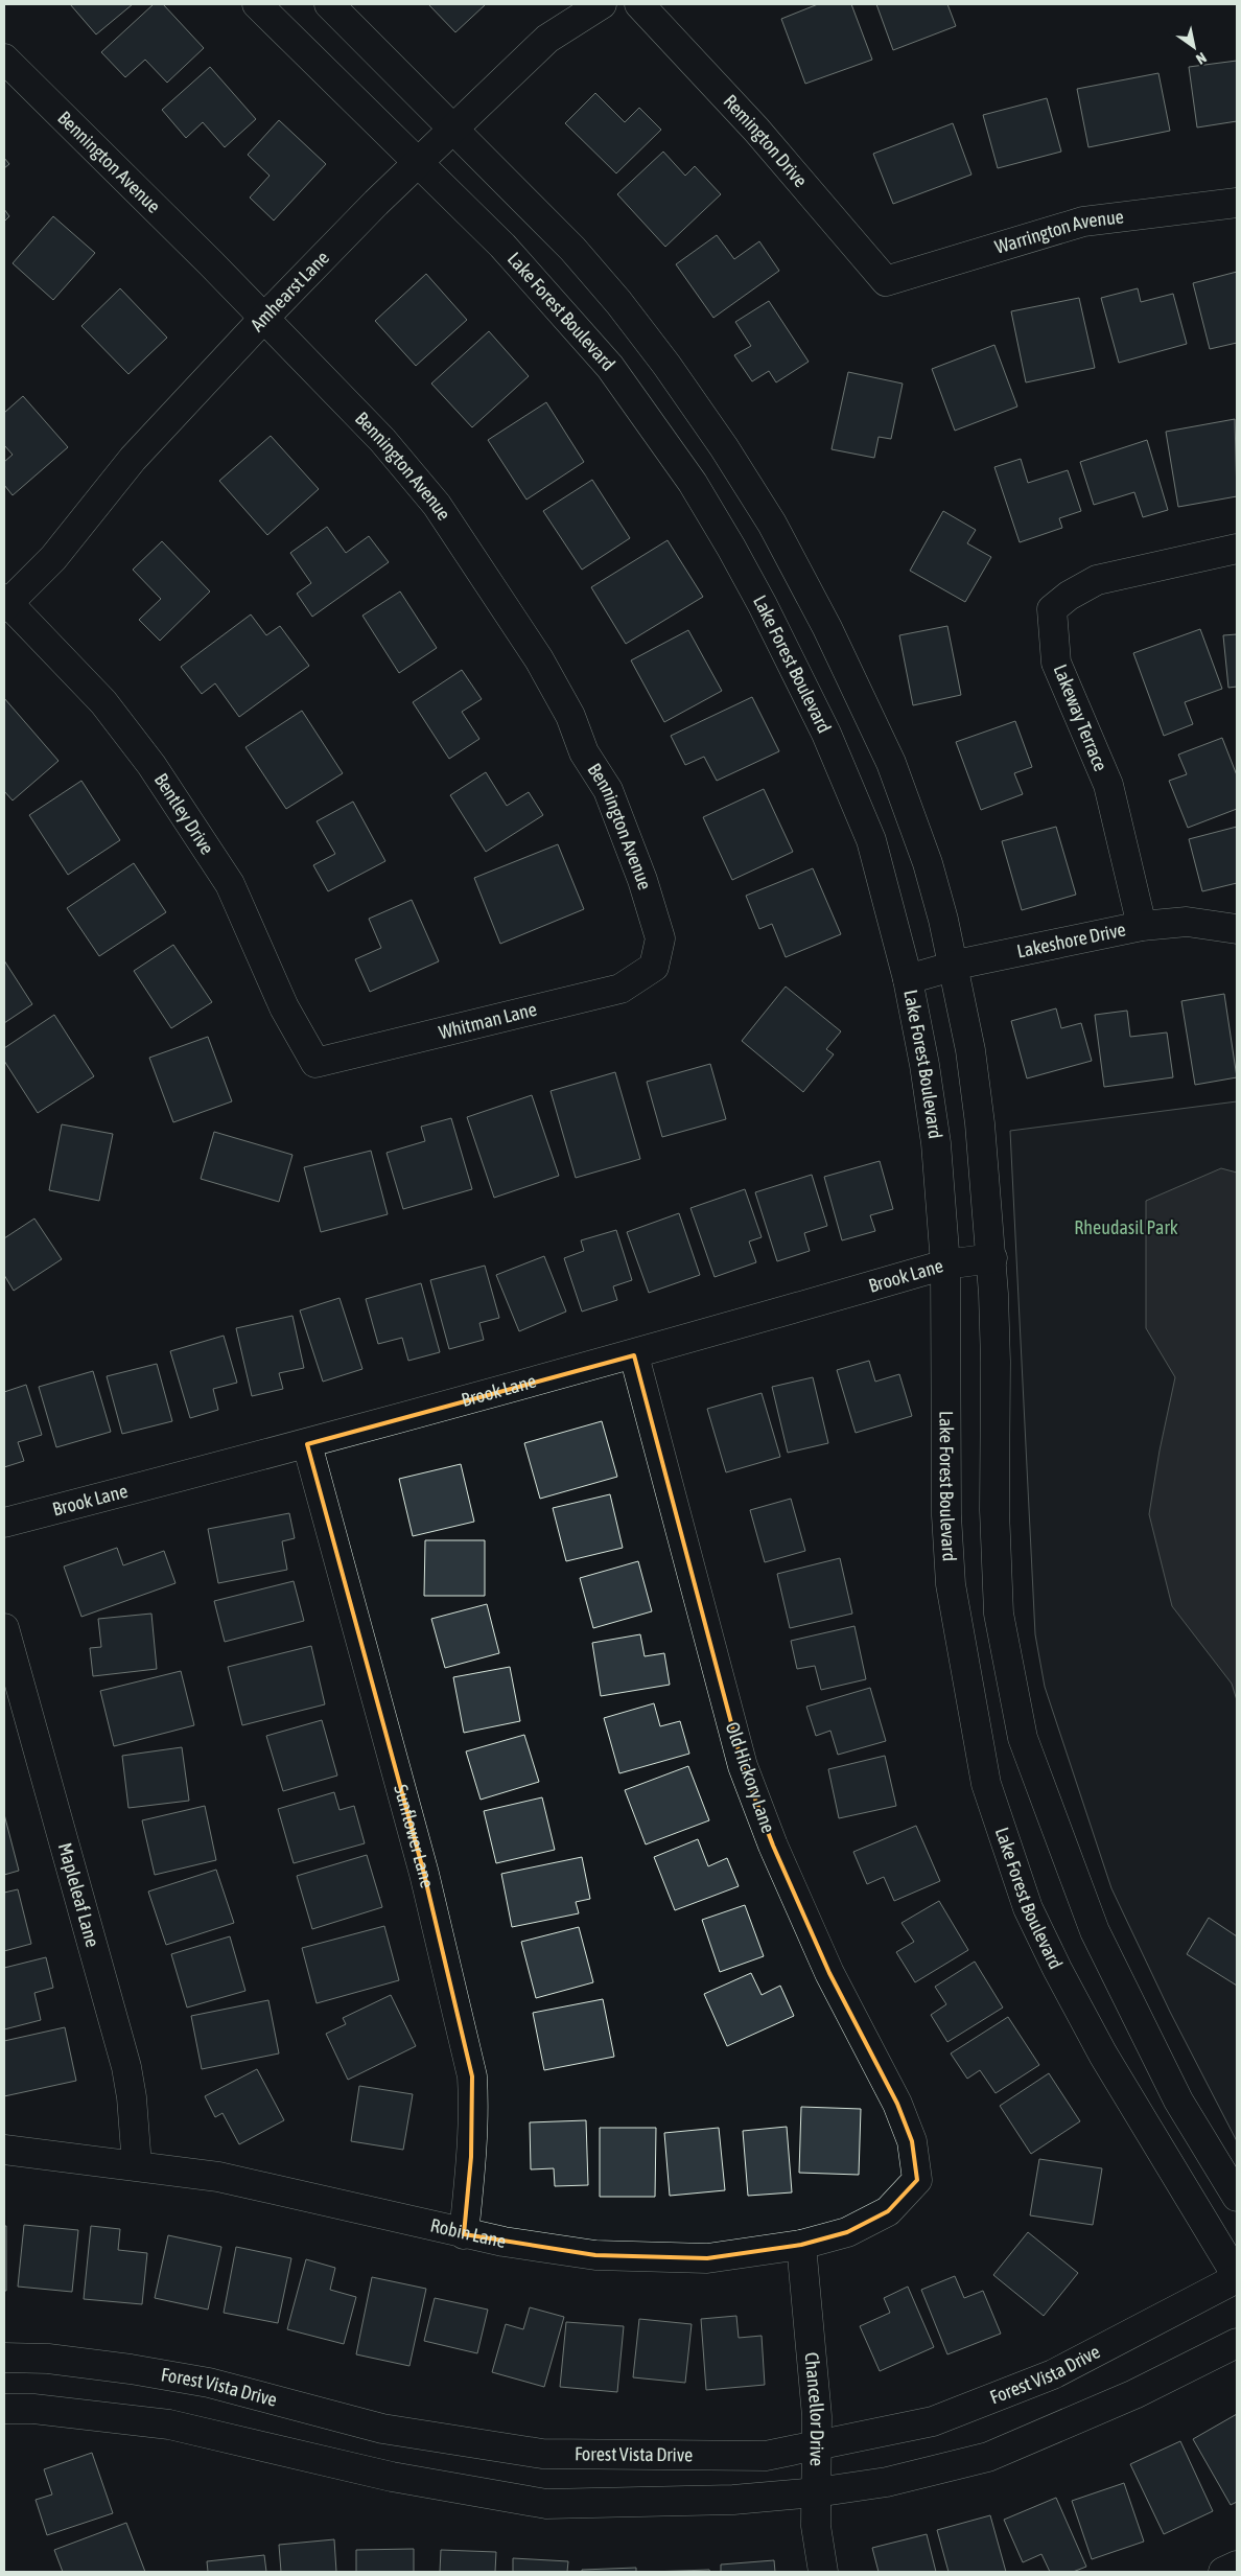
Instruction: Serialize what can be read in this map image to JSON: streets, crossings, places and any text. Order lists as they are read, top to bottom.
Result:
{
  "streets": {
    "street": [
      "Remington Drive",
      "Bennington Avenue",
      "Warrington Avenue",
      "Amhearst Lane",
      "Lake Forest Boulevard",
      "Lakeway Terrace",
      "Bentley Drive",
      "Lakeshore Drive",
      "Whitman Lane",
      "Brook Lane",
      "Old Hickory Lane",
      "Sunflower Lane",
      "Mapleleaf Lane",
      "Robin Lane",
      "Forest Vista Drive",
      "Chancellor Drive"
    ]
  },
  "crossings": [
    ["Remington Drive", "Warrington Avenue"],
    ["Bennington Avenue", "Amhearst Lane"],
    ["Bennington Avenue", "Whitman Lane"],
    ["Amhearst Lane", "Lake Forest Boulevard"],
    ["Amhearst Lane", "Bentley Drive"],
    ["Lake Forest Boulevard", "Lakeshore Drive"],
    ["Lake Forest Boulevard", "Brook Lane"],
    ["Lake Forest Boulevard", "Forest Vista Drive"],
    ["Lakeway Terrace", "Lakeshore Drive"],
    ["Bentley Drive", "Whitman Lane"],
    ["Brook Lane", "Old Hickory Lane"],
    ["Brook Lane", "Sunflower Lane"],
    ["Old Hickory Lane", "Robin Lane"],
    ["Sunflower Lane", "Robin Lane"],
    ["Mapleleaf Lane", "Robin Lane"],
    ["Robin Lane", "Chancellor Drive"],
    ["Forest Vista Drive", "Chancellor Drive"]
  ],
  "parks": ["Rheudasil Park"],
  "north": "bottom right"
}
